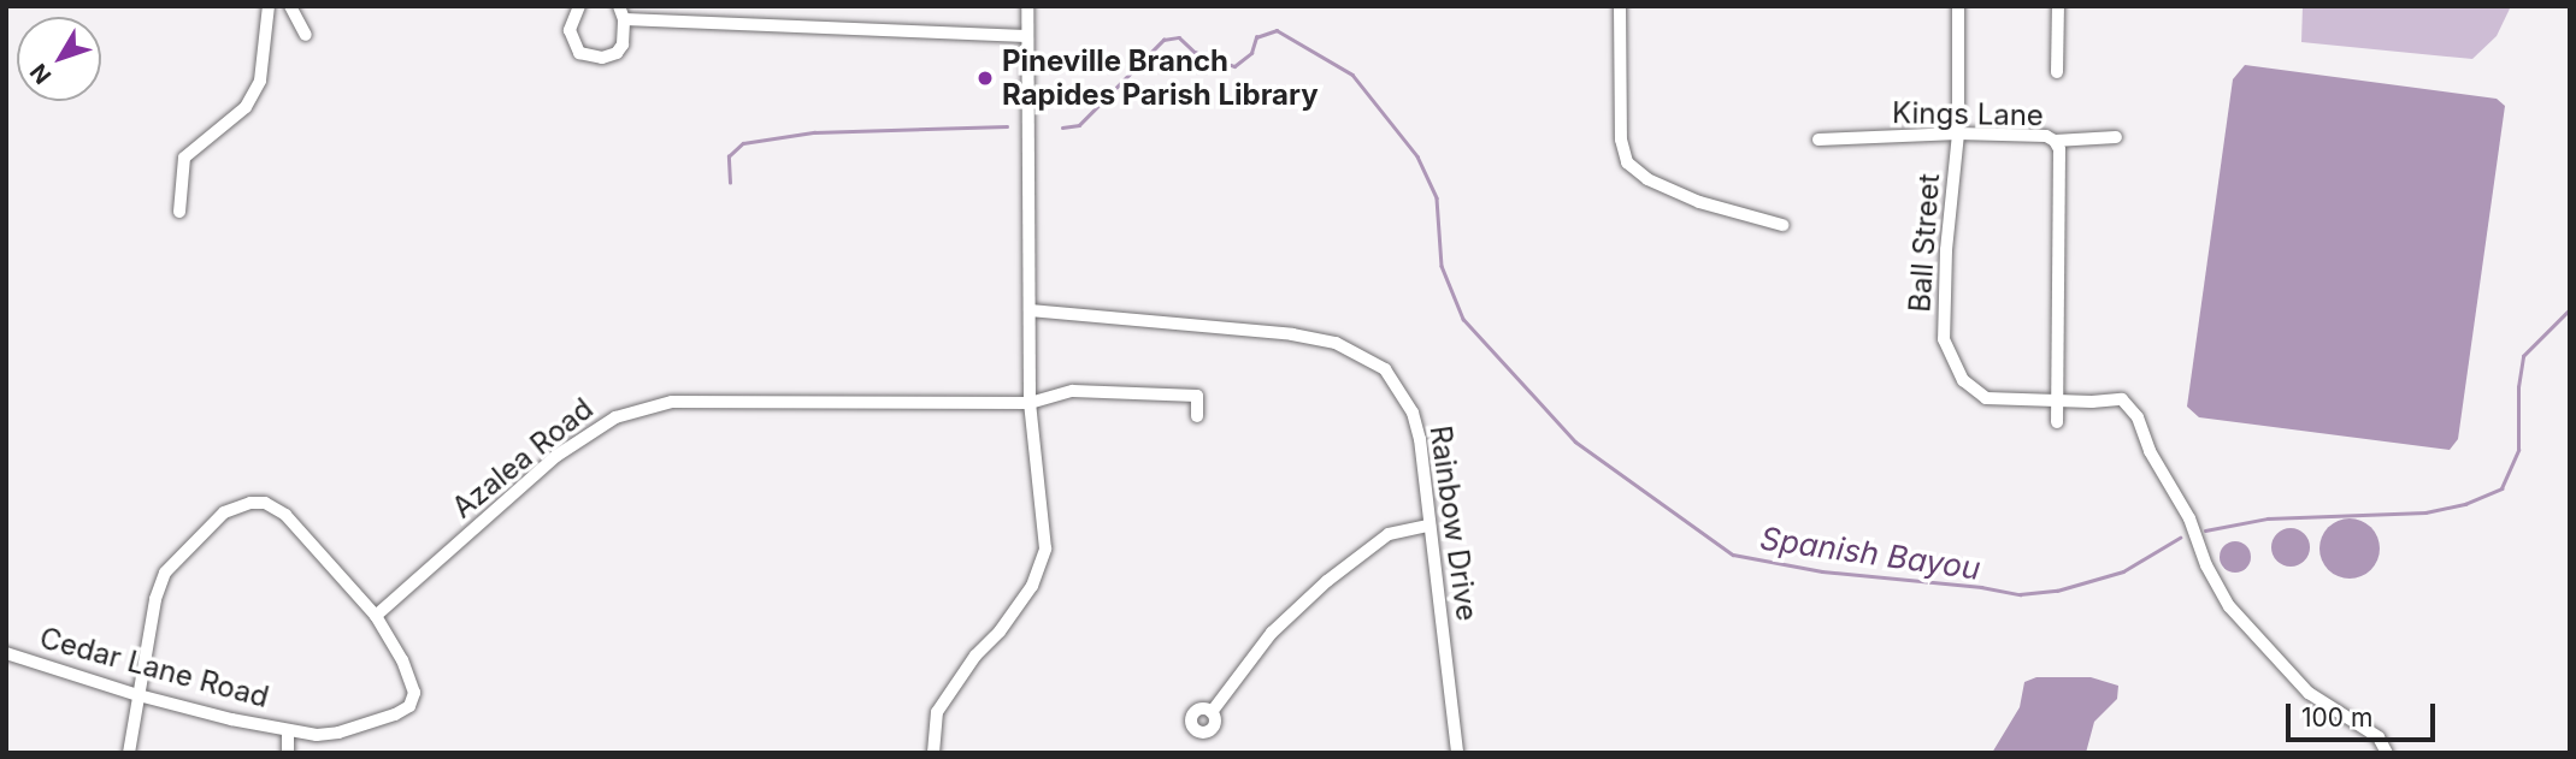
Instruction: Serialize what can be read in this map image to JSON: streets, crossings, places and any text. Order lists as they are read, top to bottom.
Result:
{
  "streets": {
    "street": [
      "Kings Lane",
      "Ball Street",
      "Azalea Road",
      "Rainbow Drive",
      "Cedar Lane Road"
    ]
  },
  "crossings": [
    ["Kings Lane", "Ball Street"]
  ],
  "water": ["Spanish Bayou"],
  "places": ["Pineville Branch Rapides Parish Library"],
  "scale_bar": "100 m",
  "north": "bottom left"
}
